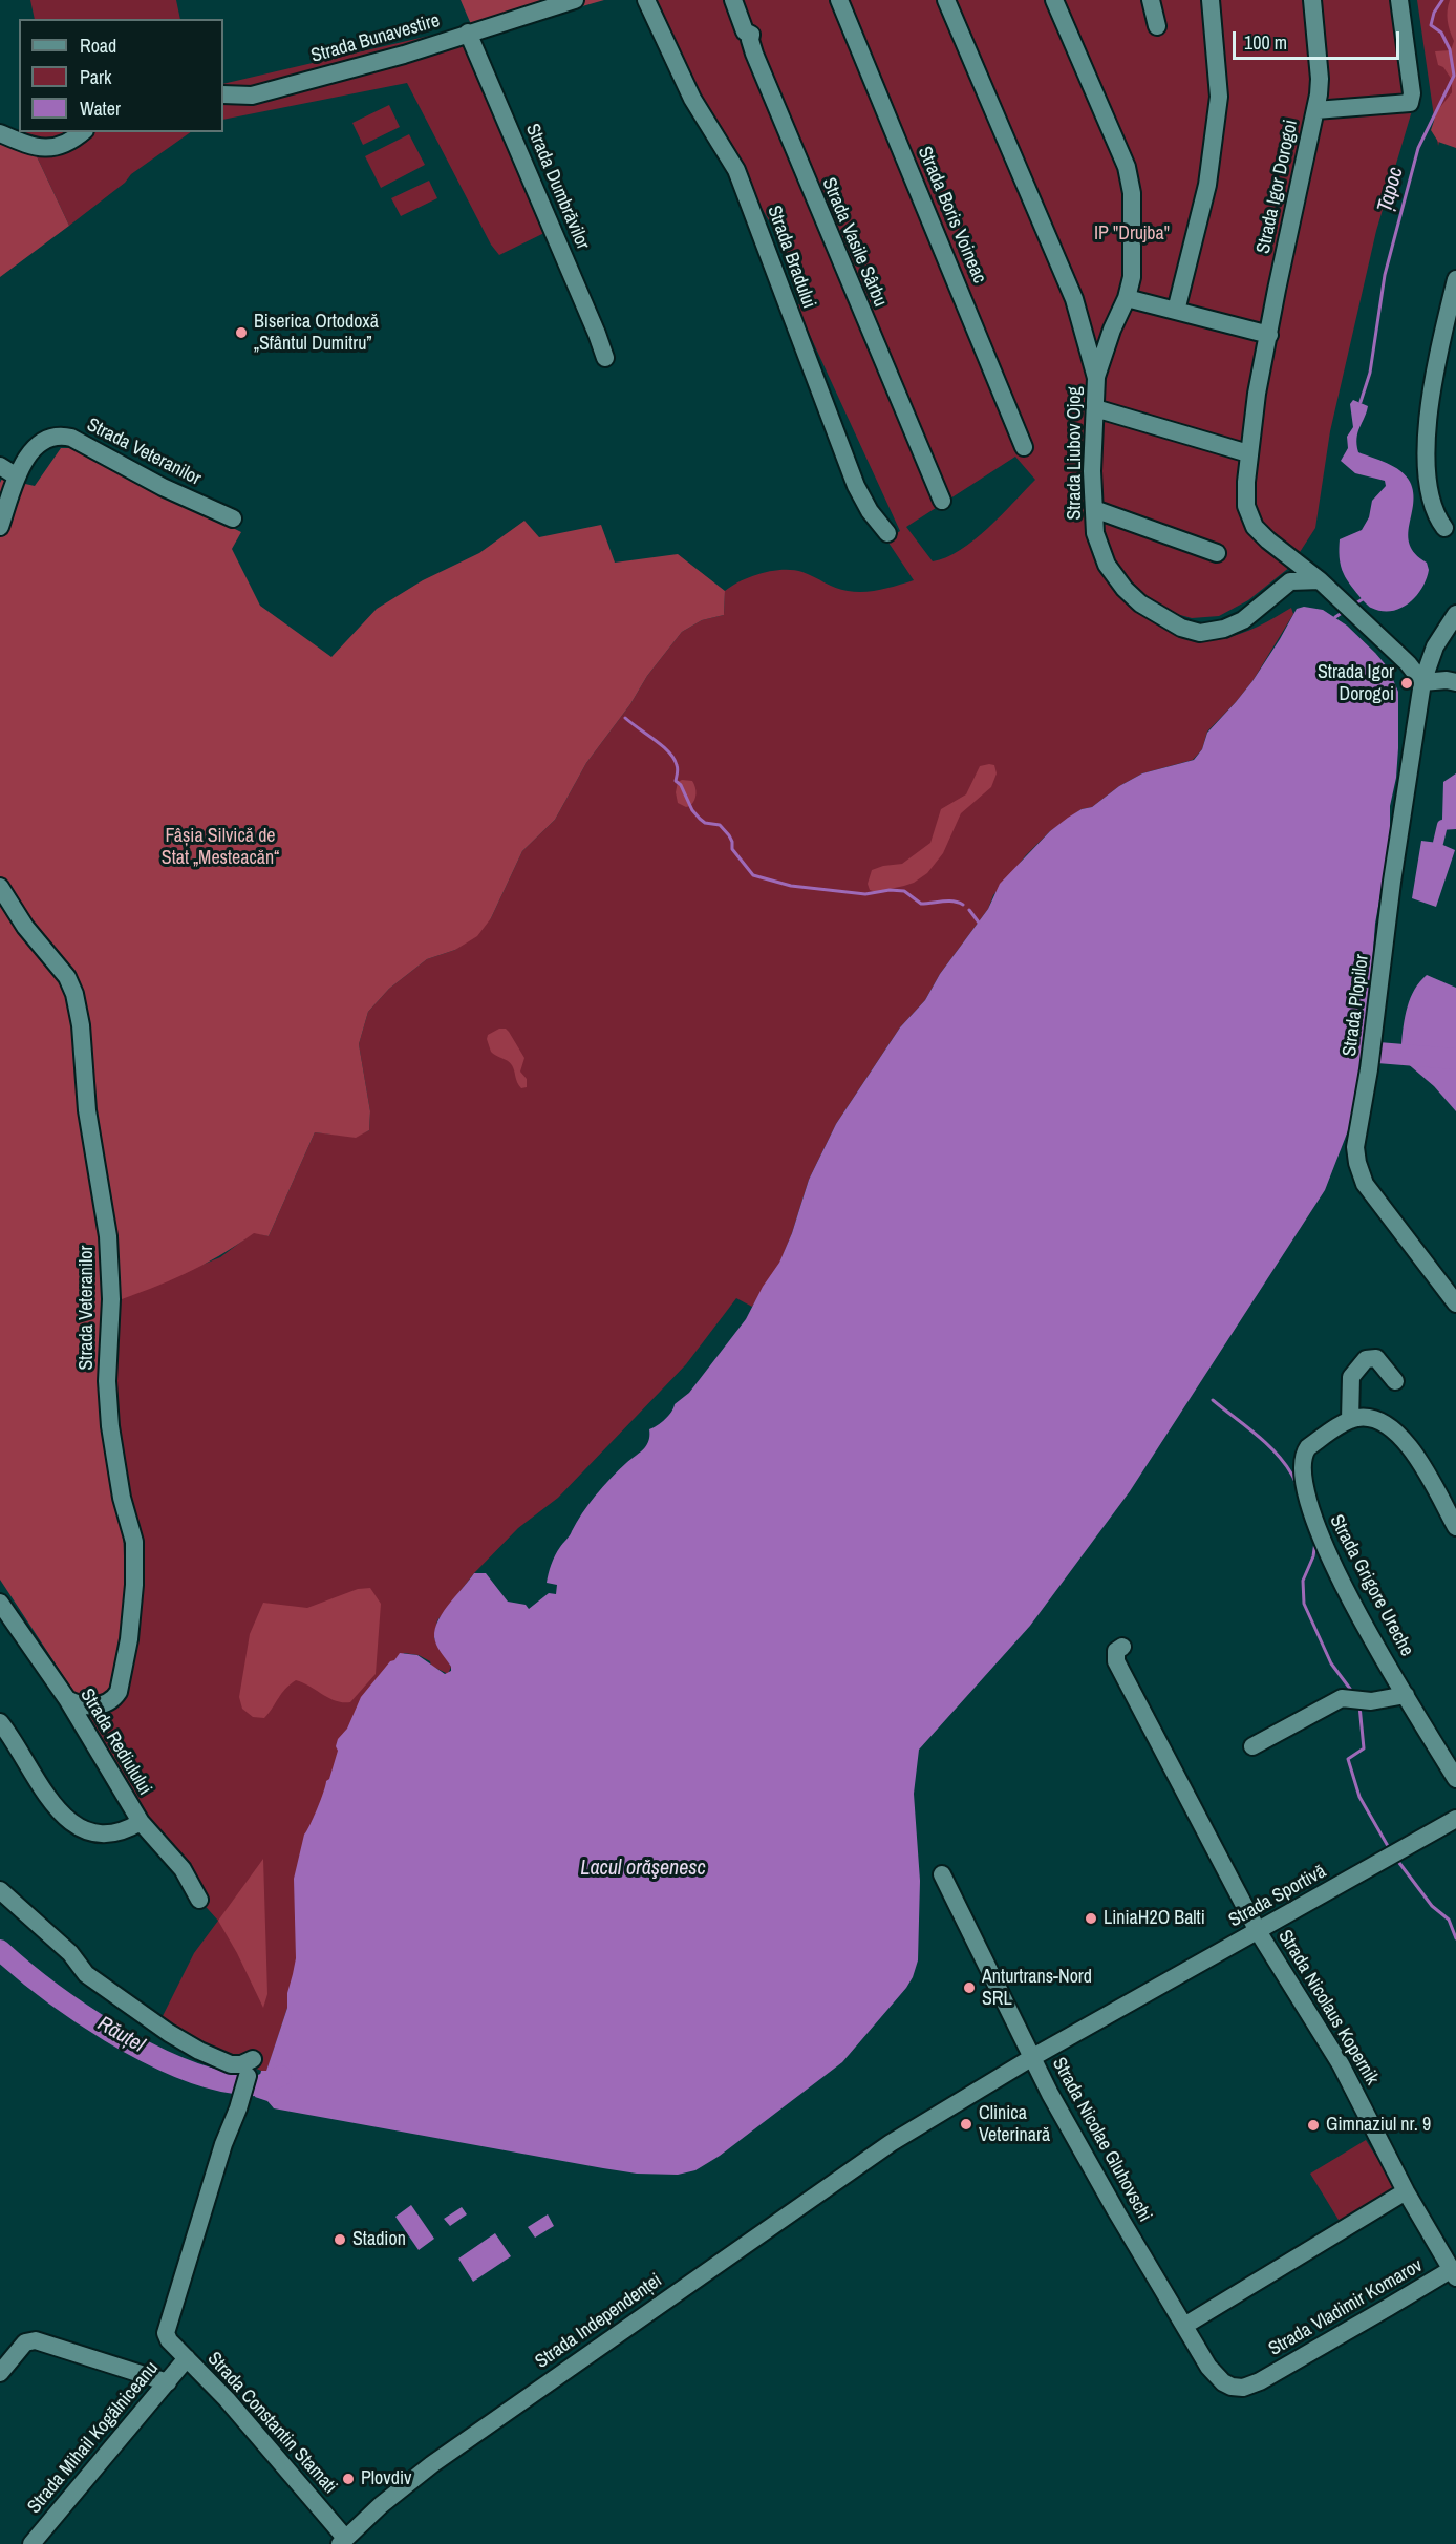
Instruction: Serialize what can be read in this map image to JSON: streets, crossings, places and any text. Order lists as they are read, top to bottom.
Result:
{
  "streets": {
    "street": [
      "Strada Bunavestire",
      "Strada Dumbrăvilor",
      "Strada Igor Dorogoi",
      "Strada Boris Voineac",
      "Strada Vasile Sârbu",
      "Strada Bradului",
      "Strada Veteranilor",
      "Strada Liubov Ojog",
      "Strada Plopilor",
      "Strada Grigore Ureche",
      "Strada Rediulului",
      "Strada Sportivă",
      "Strada Nicolaus Kopernik",
      "Strada Nicolae Gluhovschi",
      "Strada Vladimir Komarov",
      "Strada Independenței",
      "Strada Constantin Stamati",
      "Strada Mihail Kogălniceanu"
    ]
  },
  "crossings": [
    ["Strada Bunavestire", "Strada Dumbrăvilor"],
    ["Strada Igor Dorogoi", "Strada Liubov Ojog"],
    ["Strada Igor Dorogoi", "Strada Plopilor"],
    ["Strada Veteranilor", "Strada Rediulului"],
    ["Strada Sportivă", "Strada Nicolaus Kopernik"],
    ["Strada Sportivă", "Strada Nicolae Gluhovschi"],
    ["Strada Sportivă", "Strada Independenței"],
    ["Strada Nicolaus Kopernik", "Strada Vladimir Komarov"],
    ["Strada Nicolae Gluhovschi", "Strada Vladimir Komarov"],
    ["Strada Independenței", "Strada Constantin Stamati"],
    ["Strada Constantin Stamati", "Strada Mihail Kogălniceanu"]
  ],
  "water": ["Țapoc", "Lacul orăşenesc", "Răuțel"],
  "parks": ["IP \"Drujba\"", "Fâșia Silvică de Stat „Mesteacăn“"],
  "places": [
    "Biserica Ortodoxă „Sfântul Dumitru”",
    "Strada Igor Dorogoi",
    "LiniaH2O Balti",
    "Anturtrans-Nord SRL",
    "Clinica Veterinară",
    "Gimnaziul nr. 9",
    "Stadion",
    "Plovdiv"
  ],
  "legend": ["Road", "Park", "Water"],
  "scale_bar": "100 m"
}
